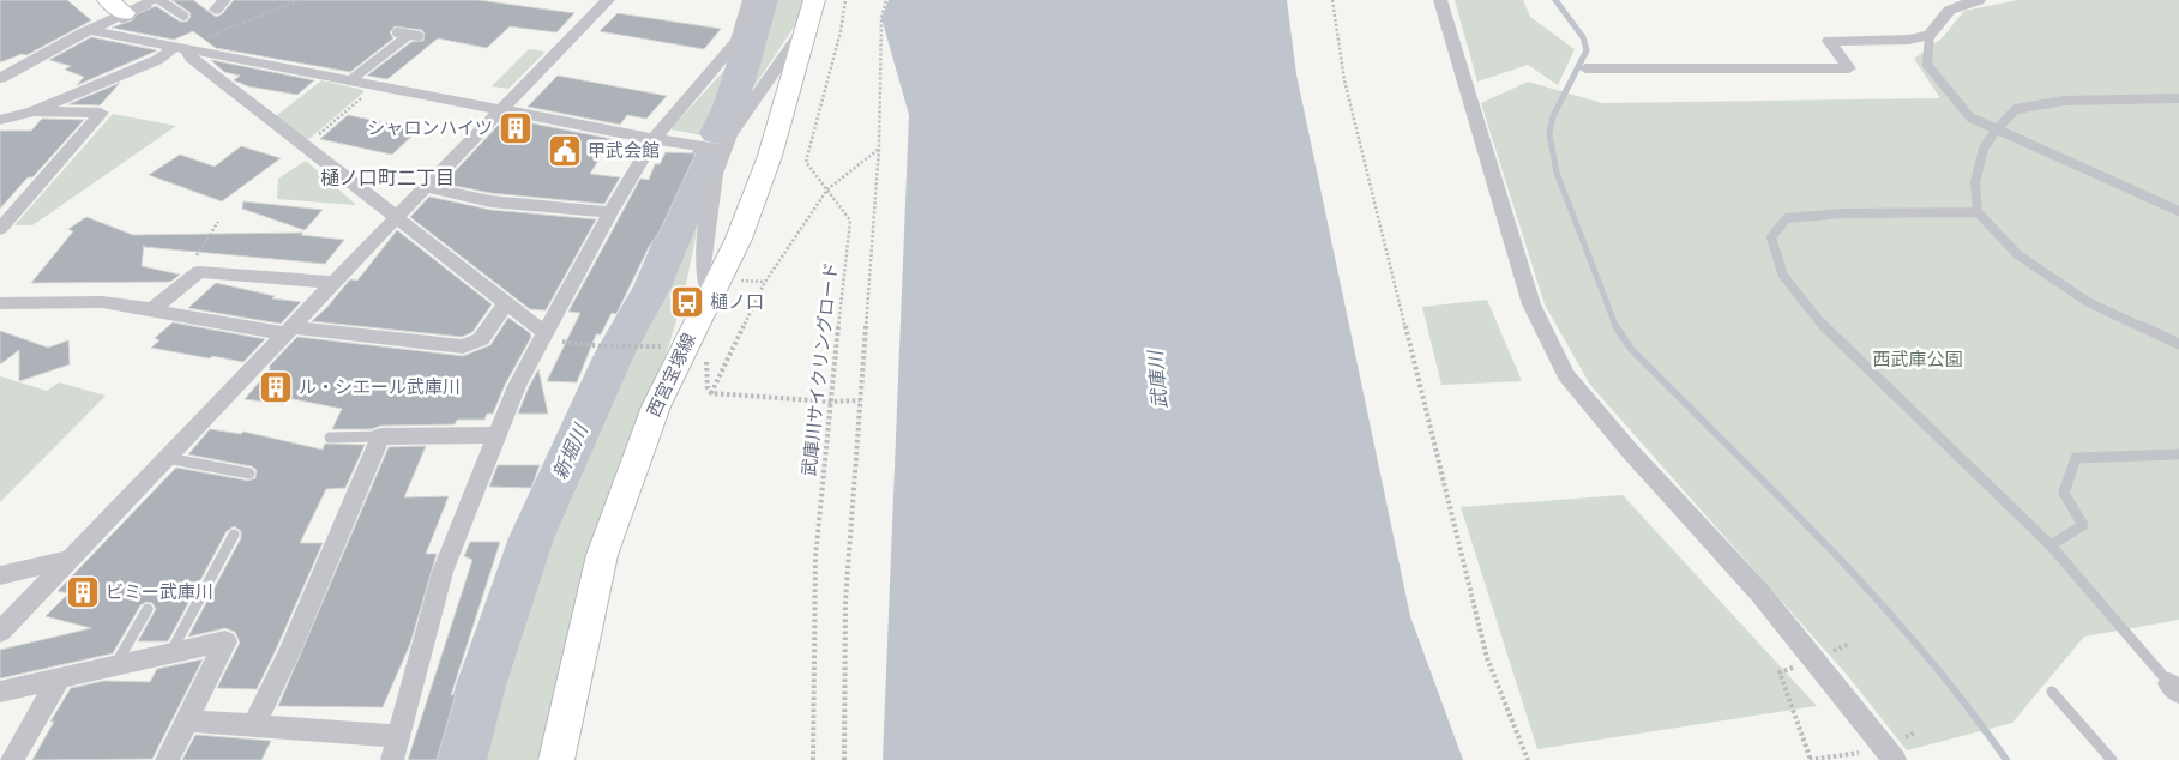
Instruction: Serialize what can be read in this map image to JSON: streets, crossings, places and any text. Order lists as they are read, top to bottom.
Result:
{
  "streets": {
    "main road": ["西宮宝塚線"],
    "path": ["武庫川サイクリングロード"]
  },
  "districts": ["樋ノ口町二丁目"],
  "water": ["武庫川", "新堀川"],
  "parks": ["西武庫公園"],
  "places": {
    "building": ["シャロンハイツ", "ル・シエール武庫川", "ビミー武庫川"],
    "public building": ["甲武会館"],
    "bus stop": ["樋ノ口"]
  }
}
